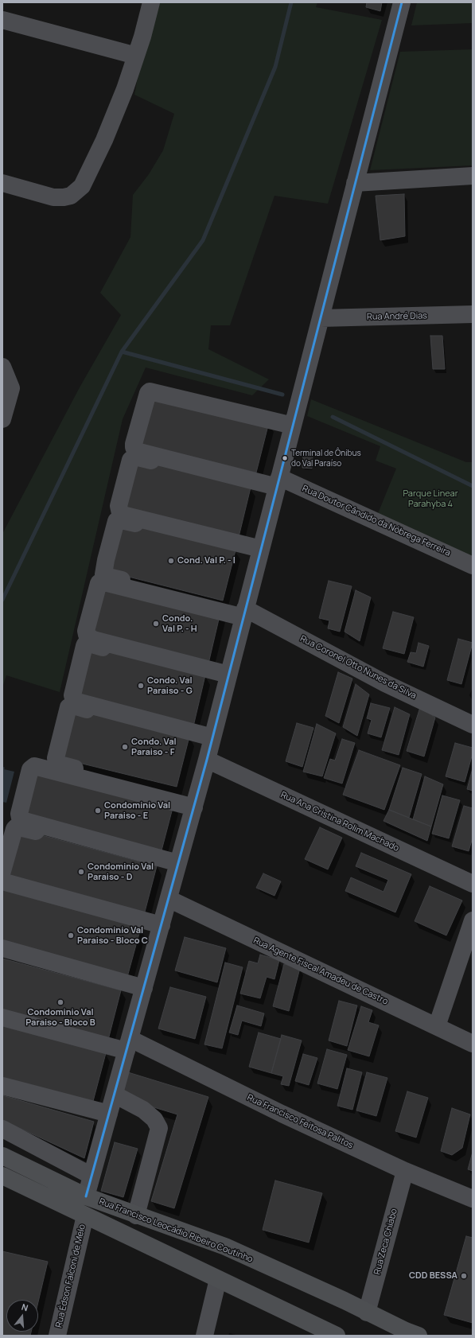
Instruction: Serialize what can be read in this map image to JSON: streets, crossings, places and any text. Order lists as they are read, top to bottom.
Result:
{
  "streets": {
    "main road": ["Rua Francisco Leocádio Ribeiro Coutinho"],
    "street": [
      "Rua André Dias",
      "Rua Doutor Cândido da Nóbrega Ferreira",
      "Rua Coronel Otto Nunes da Silva",
      "Rua Ana Cristina Rolim Machado",
      "Rua Agente Fiscal Amadeu de Castro",
      "Rua Francisco Feitosa Palitos",
      "Rua Zeca Chiabo",
      "Rua Édson Falconi de Melo"
    ]
  },
  "crossings": [
    ["Rua Francisco Feitosa Palitos", "Rua Zeca Chiabo"],
    ["Rua Francisco Leocádio Ribeiro Coutinho", "Rua Zeca Chiabo"]
  ],
  "parks": ["Parque Linear Parahyba 4"],
  "places": [
    "Terminal de Ônibus do Val Paraíso",
    "Cond. Val P. - I",
    "Condo. Val P. - H",
    "Condo. Val Paraiso - G",
    "Condo. Val Paraiso - F",
    "Condominio Val Paraiso - E",
    "Condominio Val Paraiso - D",
    "Condominio Val Paraiso - Bloco C",
    "Condominio Val Paraiso - Bloco B",
    "CDD BESSA"
  ],
  "north": "top"
}
